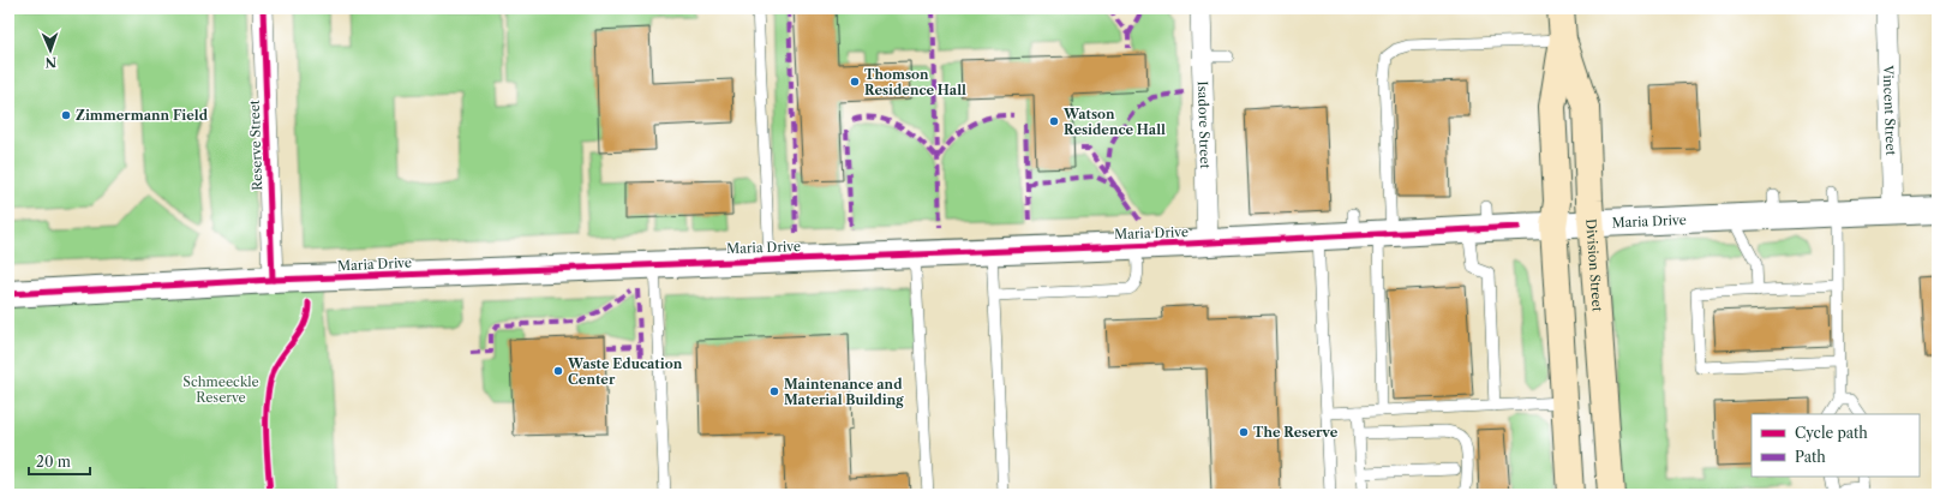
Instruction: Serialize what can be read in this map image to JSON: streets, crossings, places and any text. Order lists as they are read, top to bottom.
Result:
{
  "streets": {
    "main road": ["Division Street"],
    "street": [
      "Vincent Street",
      "Isadore Street",
      "Reserve Street",
      "Maria Drive"
    ]
  },
  "crossings": [
    ["Vincent Street", "Maria Drive"],
    ["Isadore Street", "Maria Drive"],
    ["Reserve Street", "Maria Drive"],
    ["Maria Drive", "Division Street"]
  ],
  "parks": ["Schmeeckle Reserve"],
  "places": [
    "Thomson Residence Hall",
    "Zimmermann Field",
    "Watson Residence Hall",
    "Waste Education Center",
    "Maintenance and Material Building",
    "The Reserve"
  ],
  "legend": ["Cycle path", "Path"],
  "scale_bar": "20 m",
  "north": "bottom"
}
